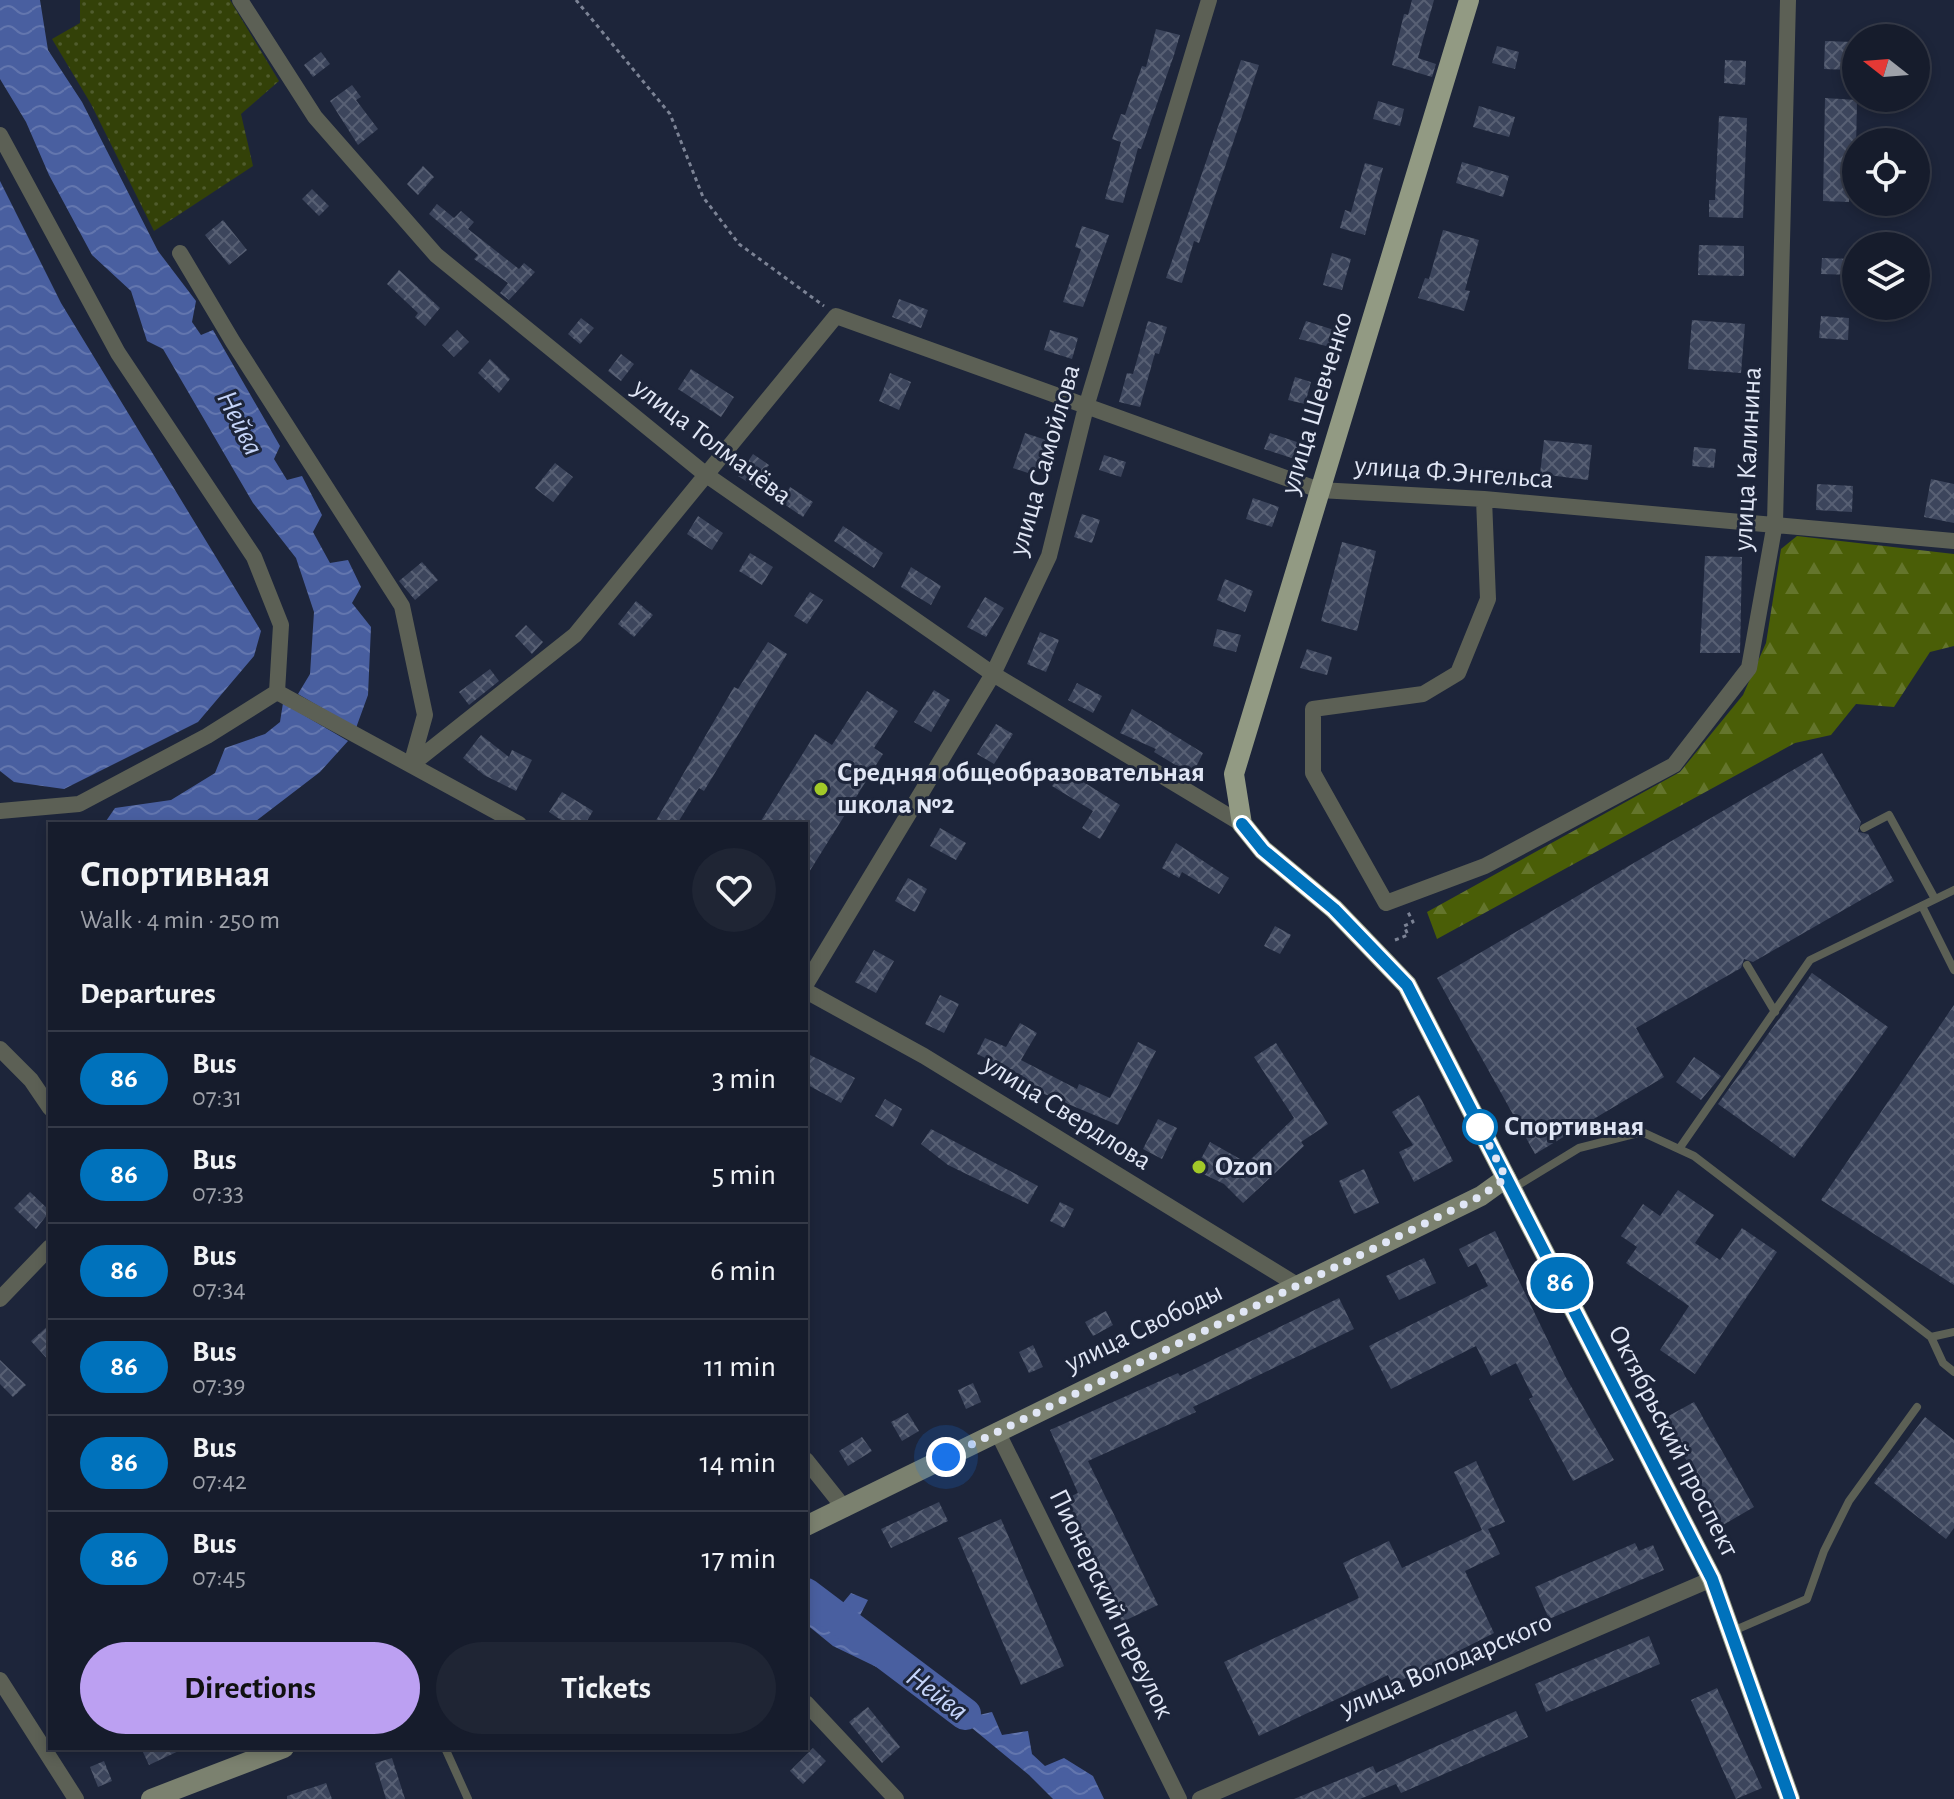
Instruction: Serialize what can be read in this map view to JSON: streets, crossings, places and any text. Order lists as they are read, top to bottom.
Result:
{
  "streets": {
    "main road": ["улица Шевченко", "улица Свободы", "Октябрьский проспект"],
    "street": [
      "улица Толмачёва",
      "улица Калинина",
      "улица Самойлова",
      "улица Ф.Энгельса",
      "улица Свердлова",
      "Пионерский переулок",
      "улица Володарского"
    ]
  },
  "crossings": [
    ["улица Шевченко", "улица Толмачёва"],
    ["улица Шевченко", "улица Ф.Энгельса"],
    ["улица Шевченко", "Октябрьский проспект"],
    ["улица Толмачёва", "улица Самойлова"],
    ["улица Толмачёва", "Октябрьский проспект"],
    ["улица Калинина", "улица Ф.Энгельса"],
    ["улица Самойлова", "улица Ф.Энгельса"],
    ["улица Свердлова", "улица Свободы"],
    ["улица Свободы", "Октябрьский проспект"],
    ["улица Свободы", "Пионерский переулок"],
    ["Октябрьский проспект", "улица Володарского"]
  ],
  "water": ["Нейва"],
  "places": ["Средняя общеобразовательная школа №2", "Спортивная", "Ozon"],
  "lines": ["bus line 86"],
  "north": "left",
  "page": {
    "on_map": "86",
    "heading": [
      ["Спортивная", "Walk · 4 min · 250 m"],
      "Departures"
    ],
    "list": [
      {
        "mark": "86",
        "name": "Bus",
        "note": "07:31",
        "value": "3 min"
      },
      {
        "mark": "86",
        "name": "Bus",
        "note": "07:33",
        "value": "5 min"
      },
      {
        "mark": "86",
        "name": "Bus",
        "note": "07:34",
        "value": "6 min"
      },
      {
        "mark": "86",
        "name": "Bus",
        "note": "07:39",
        "value": "11 min"
      },
      {
        "mark": "86",
        "name": "Bus",
        "note": "07:42",
        "value": "14 min"
      },
      {
        "mark": "86",
        "name": "Bus",
        "note": "07:45",
        "value": "17 min"
      }
    ],
    "buttons": ["Directions", "Tickets"]
  }
}
